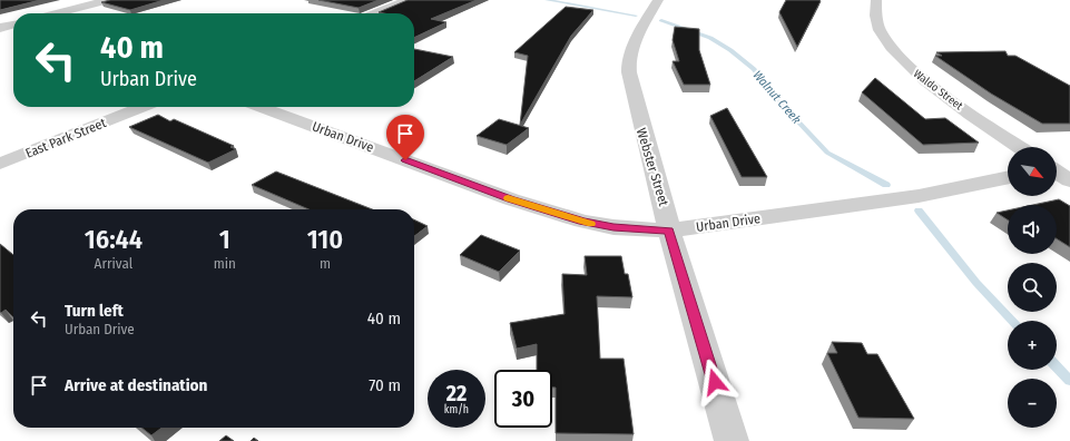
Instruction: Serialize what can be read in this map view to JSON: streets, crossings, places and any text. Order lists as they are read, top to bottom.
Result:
{
  "streets": {
    "street": [
      "Waldo Street",
      "Urban Drive",
      "East Park Street",
      "Webster Street"
    ]
  },
  "crossings": [
    ["Urban Drive", "Webster Street"]
  ],
  "water": ["Walnut Creek"],
  "north": "bottom right",
  "page": {
    "turn": ["40 m", "Urban Drive"],
    "map_buttons": ["+", "−"],
    "eta": [
      "16:44",
      "Arrival",
      "1",
      "min",
      "110",
      "m"
    ],
    "list": [
      {
        "name": "Turn left",
        "note": "Urban Drive",
        "value": "40 m"
      },
      {
        "name": "Arrive at destination",
        "value": "70 m"
      }
    ],
    "speed": "22 km/h",
    "limit": "30"
  }
}
